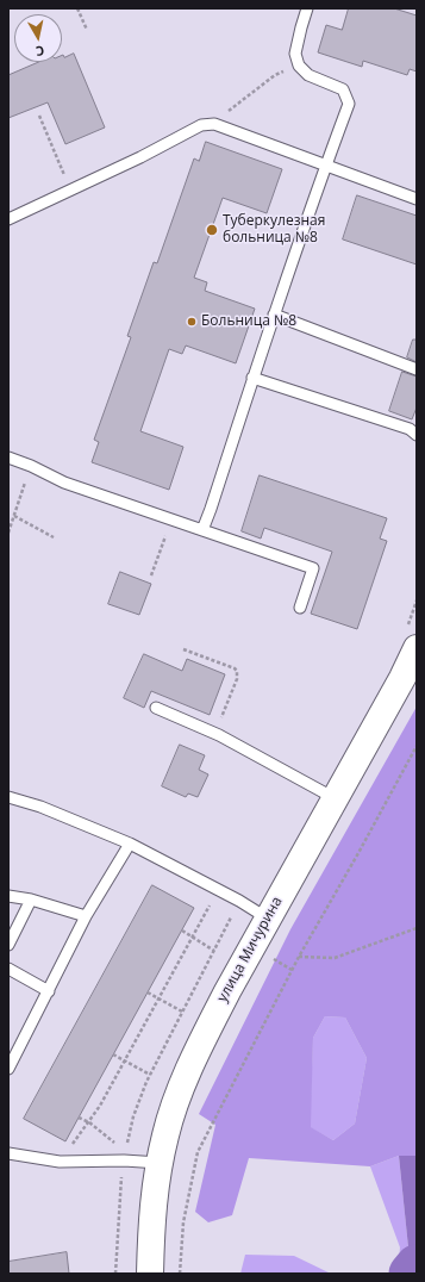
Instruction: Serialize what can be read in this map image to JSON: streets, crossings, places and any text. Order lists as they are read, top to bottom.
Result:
{
  "streets": {
    "main road": ["улица Мичурина"]
  },
  "places": ["Туберкулезная больница №8", "Больница №8"],
  "north": "bottom"
}
